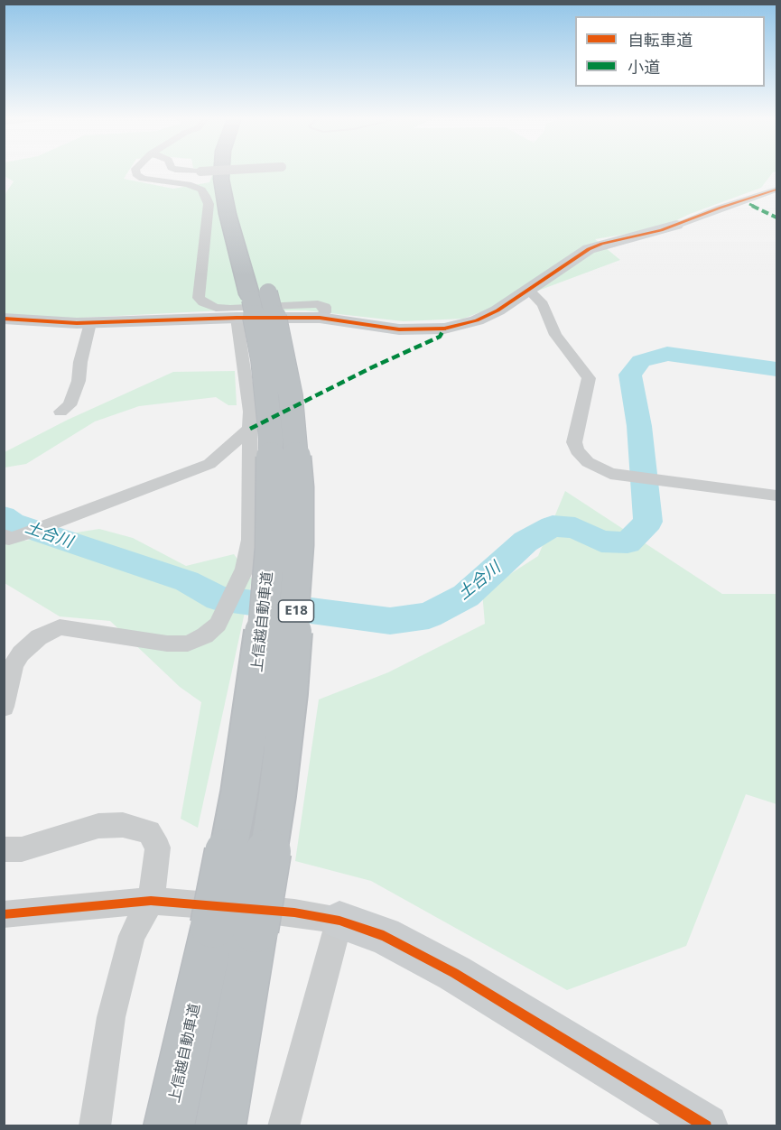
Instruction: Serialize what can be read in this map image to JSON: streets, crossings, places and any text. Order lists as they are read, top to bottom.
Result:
{
  "streets": {
    "highway": ["E18", "上信越自動車道"]
  },
  "water": ["土合川"],
  "legend": ["自転車道", "小道"]
}
